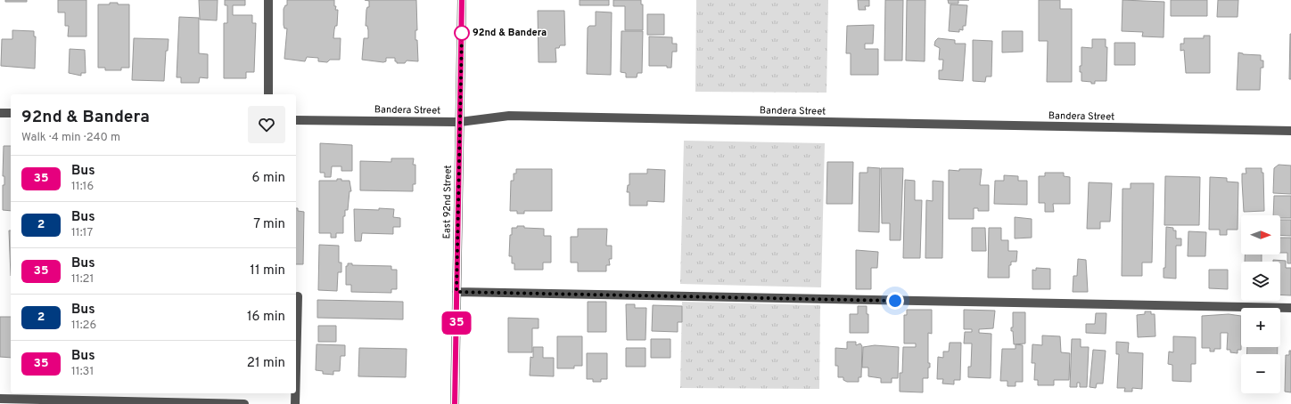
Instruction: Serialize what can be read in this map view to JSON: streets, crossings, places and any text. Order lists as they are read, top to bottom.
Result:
{
  "streets": {
    "street": ["Bandera Street", "East 92nd Street"]
  },
  "crossings": [
    ["Bandera Street", "East 92nd Street"]
  ],
  "places": ["92nd & Bandera"],
  "lines": ["bus line 35"],
  "north": "right",
  "page": {
    "on_map": "35",
    "heading": ["92nd & Bandera", "Walk · 4 min · 240 m"],
    "list": [
      {
        "mark": "35",
        "name": "Bus",
        "note": "11:16",
        "value": "6 min"
      },
      {
        "mark": "2",
        "name": "Bus",
        "note": "11:17",
        "value": "7 min"
      },
      {
        "mark": "35",
        "name": "Bus",
        "note": "11:21",
        "value": "11 min"
      },
      {
        "mark": "2",
        "name": "Bus",
        "note": "11:26",
        "value": "16 min"
      },
      {
        "mark": "35",
        "name": "Bus",
        "note": "11:31",
        "value": "21 min"
      }
    ],
    "map_buttons": ["+", "−"]
  }
}
